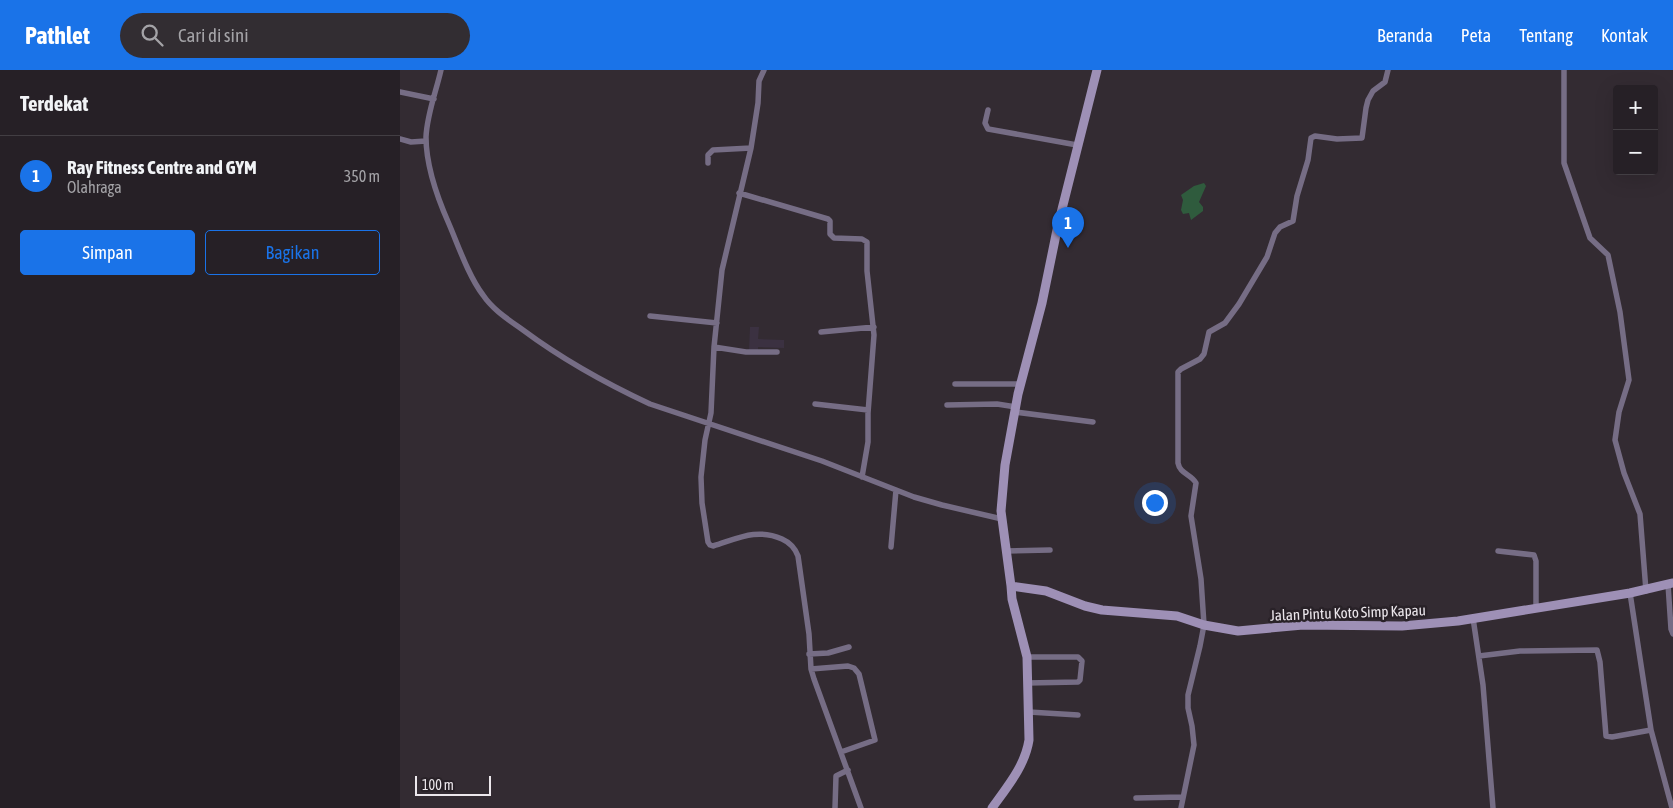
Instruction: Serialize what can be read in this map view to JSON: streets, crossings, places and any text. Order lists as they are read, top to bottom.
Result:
{
  "streets": {
    "street": ["Jalan Pintu Koto Simp Kapau"]
  },
  "scale_bar": "100 m",
  "page": {
    "header": "Pathlet",
    "search": "Cari di sini",
    "nav": [
      "Beranda",
      "Peta",
      "Tentang",
      "Kontak"
    ],
    "heading": "Terdekat",
    "map_buttons": ["+", "−"],
    "list": [
      {
        "mark": "1",
        "name": "Ray Fitness Centre and GYM",
        "note": "Olahraga",
        "value": "350 m"
      }
    ],
    "pins": "1",
    "buttons": ["Simpan", "Bagikan"],
    "scale": "100 m"
  }
}
